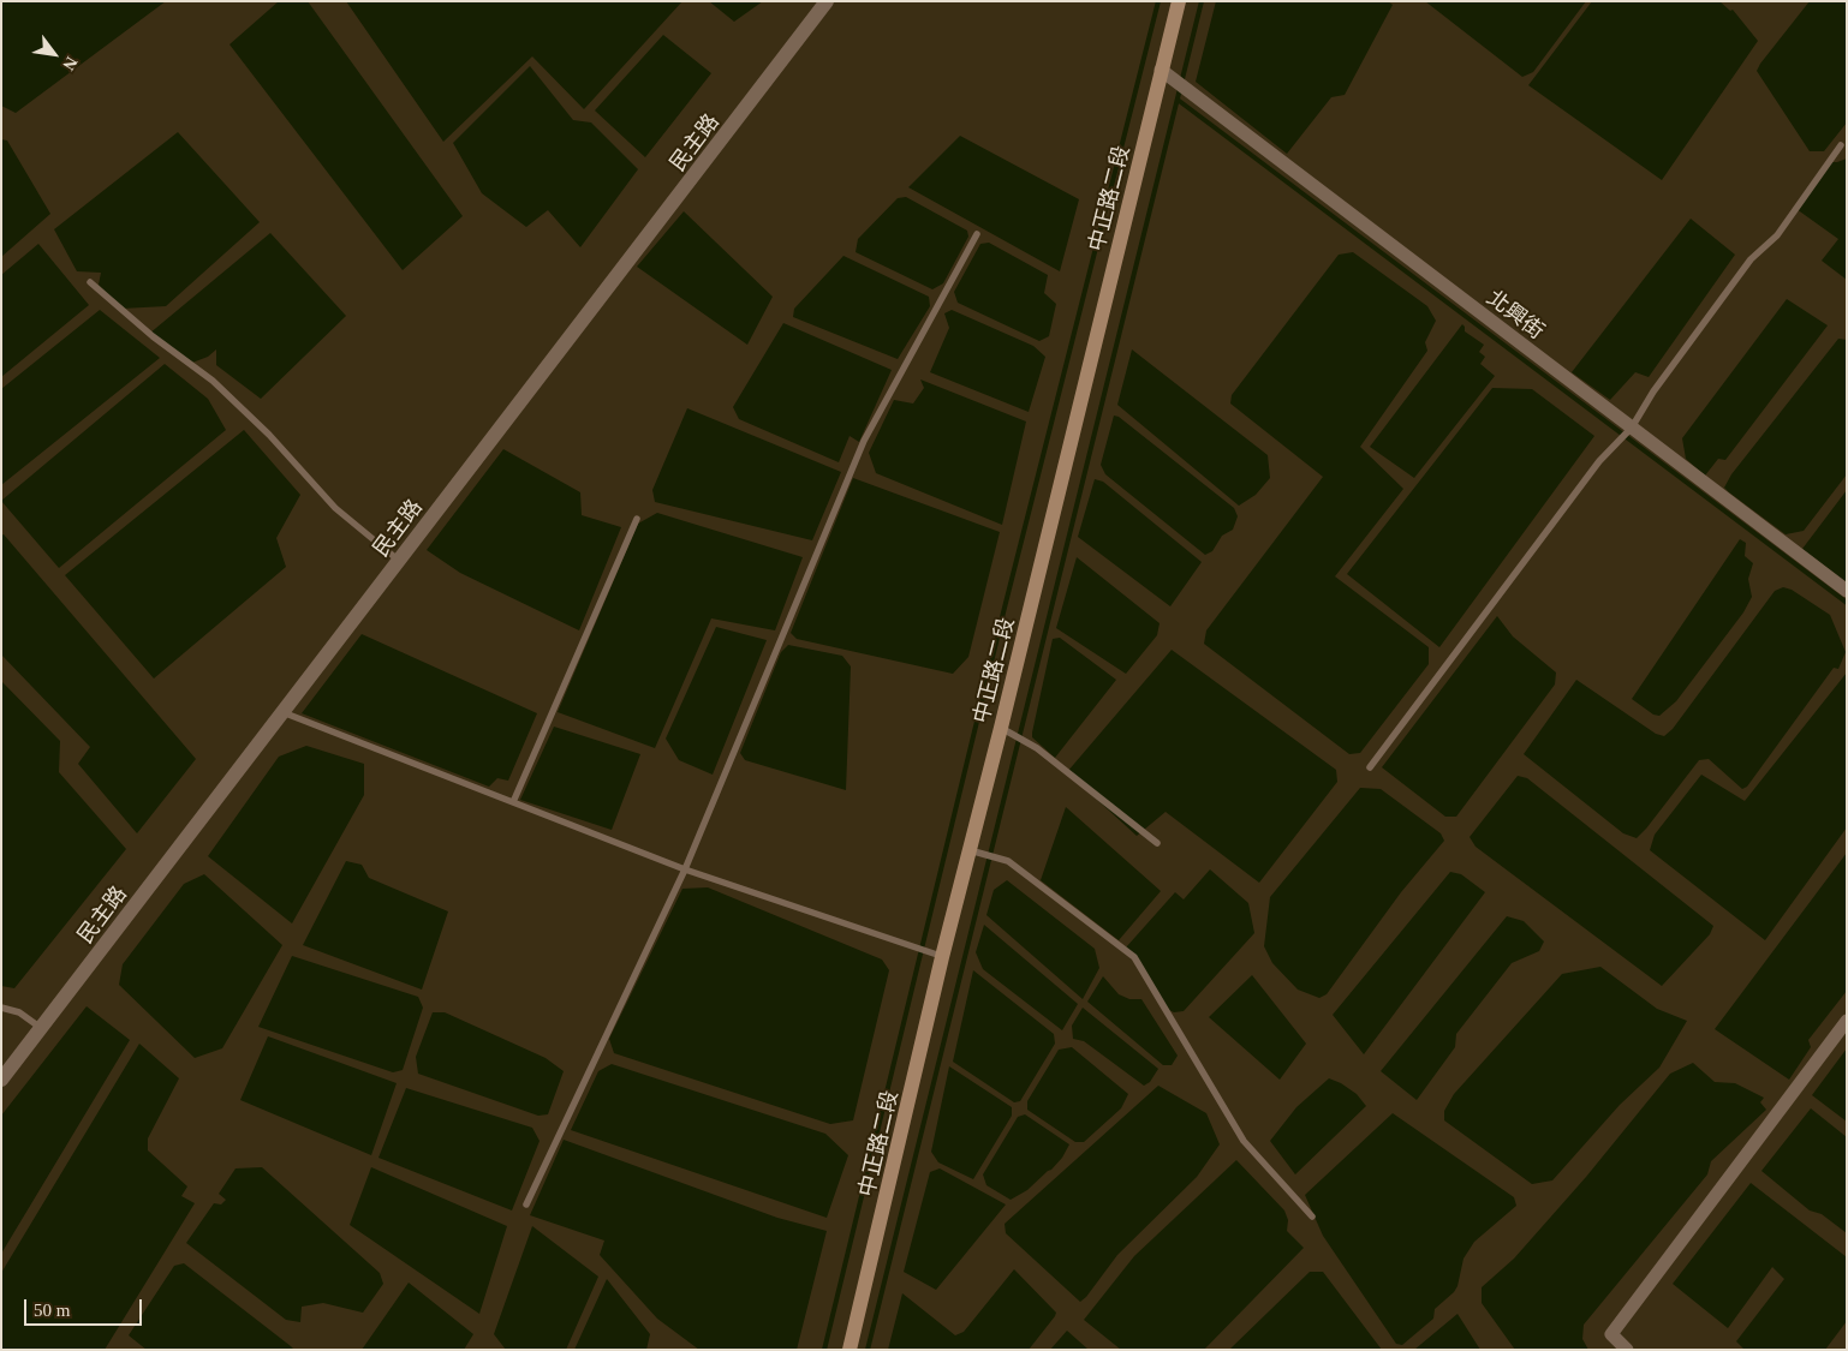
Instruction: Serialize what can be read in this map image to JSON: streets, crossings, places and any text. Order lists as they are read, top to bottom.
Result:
{
  "streets": {
    "main road": ["中正路二段"],
    "street": ["民主路", "北興街"]
  },
  "crossings": [
    ["中正路二段", "北興街"]
  ],
  "scale_bar": "50 m",
  "north": "bottom right"
}
